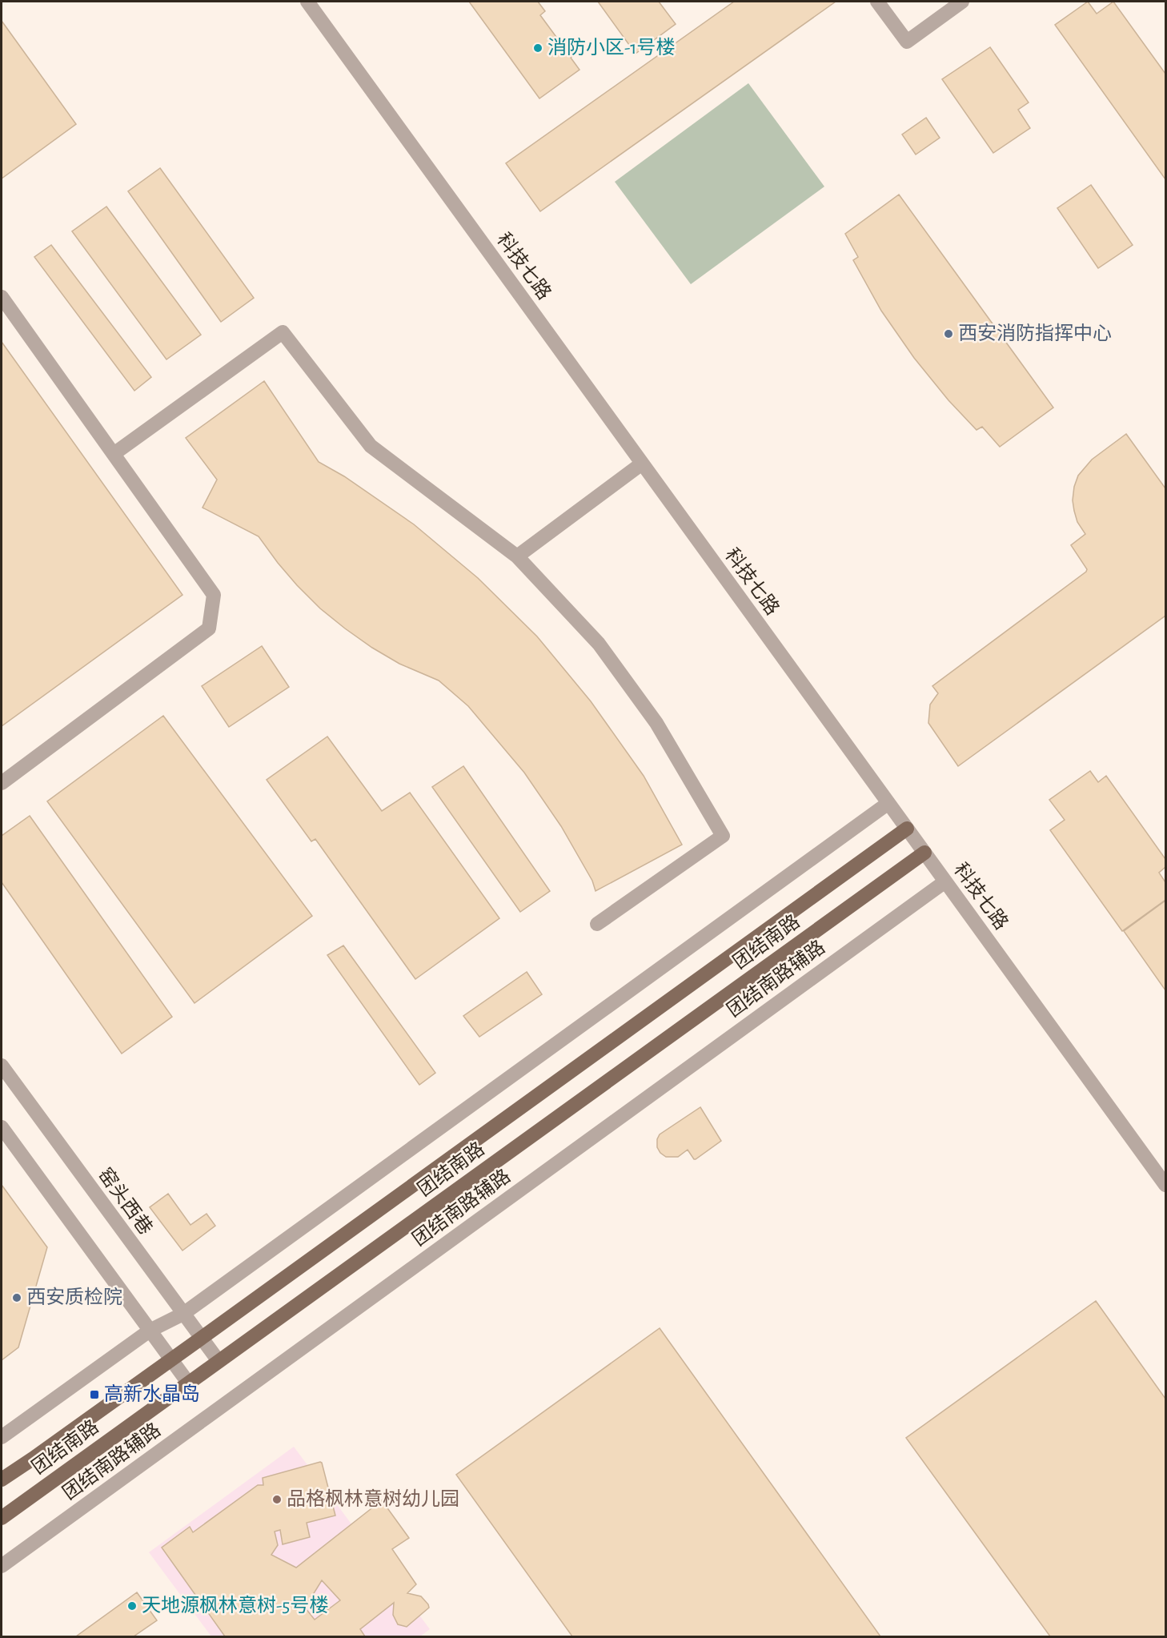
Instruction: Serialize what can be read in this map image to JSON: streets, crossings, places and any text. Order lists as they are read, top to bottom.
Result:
{
  "streets": {
    "main road": ["团结南路"],
    "street": ["科技七路", "团结南路辅路", "窑头西巷"]
  },
  "crossings": [
    ["科技七路", "团结南路"],
    ["科技七路", "团结南路辅路"],
    ["团结南路", "窑头西巷"]
  ],
  "places": {
    "other": [
      "消防小区-1号楼",
      "西安消防指挥中心",
      "西安质检院",
      "品格枫林意树幼儿园",
      "天地源枫林意树-5号楼"
    ],
    "transit": ["高新水晶岛"]
  }
}
